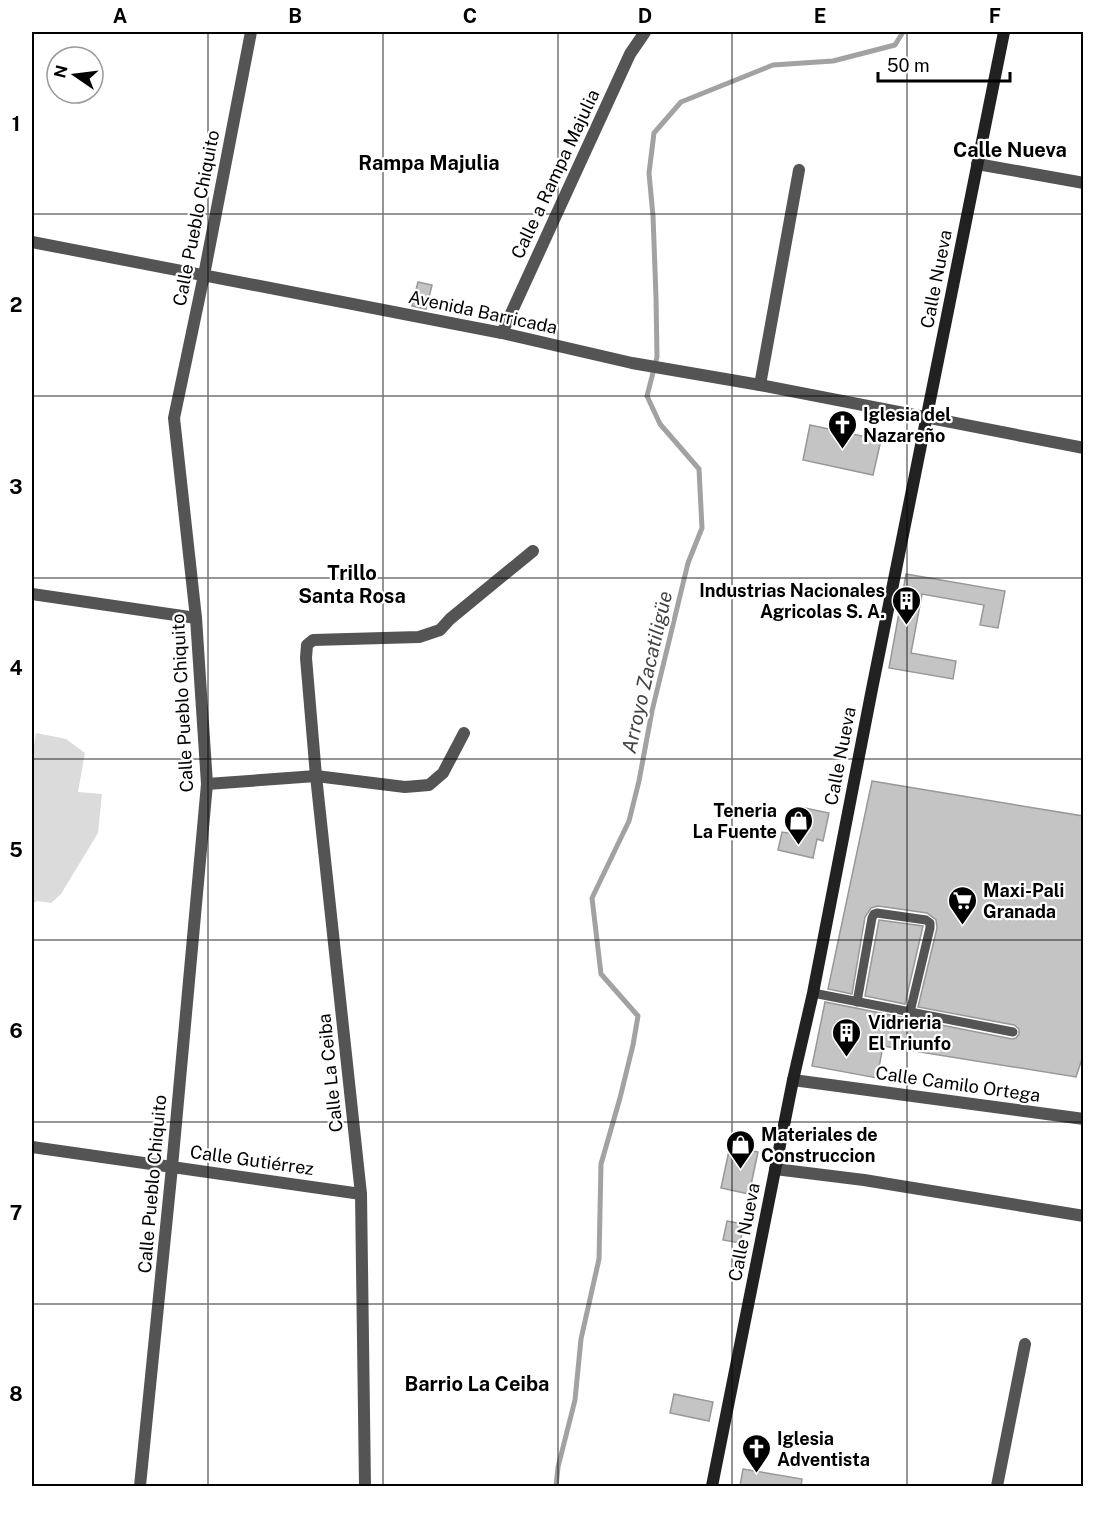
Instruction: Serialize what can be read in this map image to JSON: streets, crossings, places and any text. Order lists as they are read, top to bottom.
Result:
{
  "streets": {
    "street": [
      "Calle a Rampa Majulia",
      "Calle Pueblo Chiquito",
      "Calle Nueva",
      "Avenida Barricada",
      "Calle La Ceiba",
      "Calle Camilo Ortega",
      "Calle Gutiérrez"
    ]
  },
  "crossings": [
    ["Calle a Rampa Majulia", "Avenida Barricada"],
    ["Calle Pueblo Chiquito", "Avenida Barricada"],
    ["Calle Pueblo Chiquito", "Calle Gutiérrez"],
    ["Calle Nueva", "Avenida Barricada"],
    ["Calle Nueva", "Calle Camilo Ortega"],
    ["Calle La Ceiba", "Calle Gutiérrez"]
  ],
  "districts": [
    "Calle Nueva",
    "Rampa Majulia",
    "Trillo Santa Rosa",
    "Barrio La Ceiba"
  ],
  "water": ["Arroyo Zacatiligüe"],
  "places": {
    "church": ["Iglesia del Nazareño", "Iglesia Adventista"],
    "building": ["Industrias Nacionales Agricolas S. A.", "Vidrieria El Triunfo"],
    "shop": ["Teneria La Fuente", "Materiales de Construccion"],
    "supermarket": ["Maxi-Pali Granada"]
  },
  "scale_bar": "50 m",
  "north": "left",
  "grid": {
    "columns": [
      "A",
      "B",
      "C",
      "D",
      "E",
      "F"
    ],
    "rows": [
      "1",
      "2",
      "3",
      "4",
      "5",
      "6",
      "7",
      "8"
    ]
  }
}
